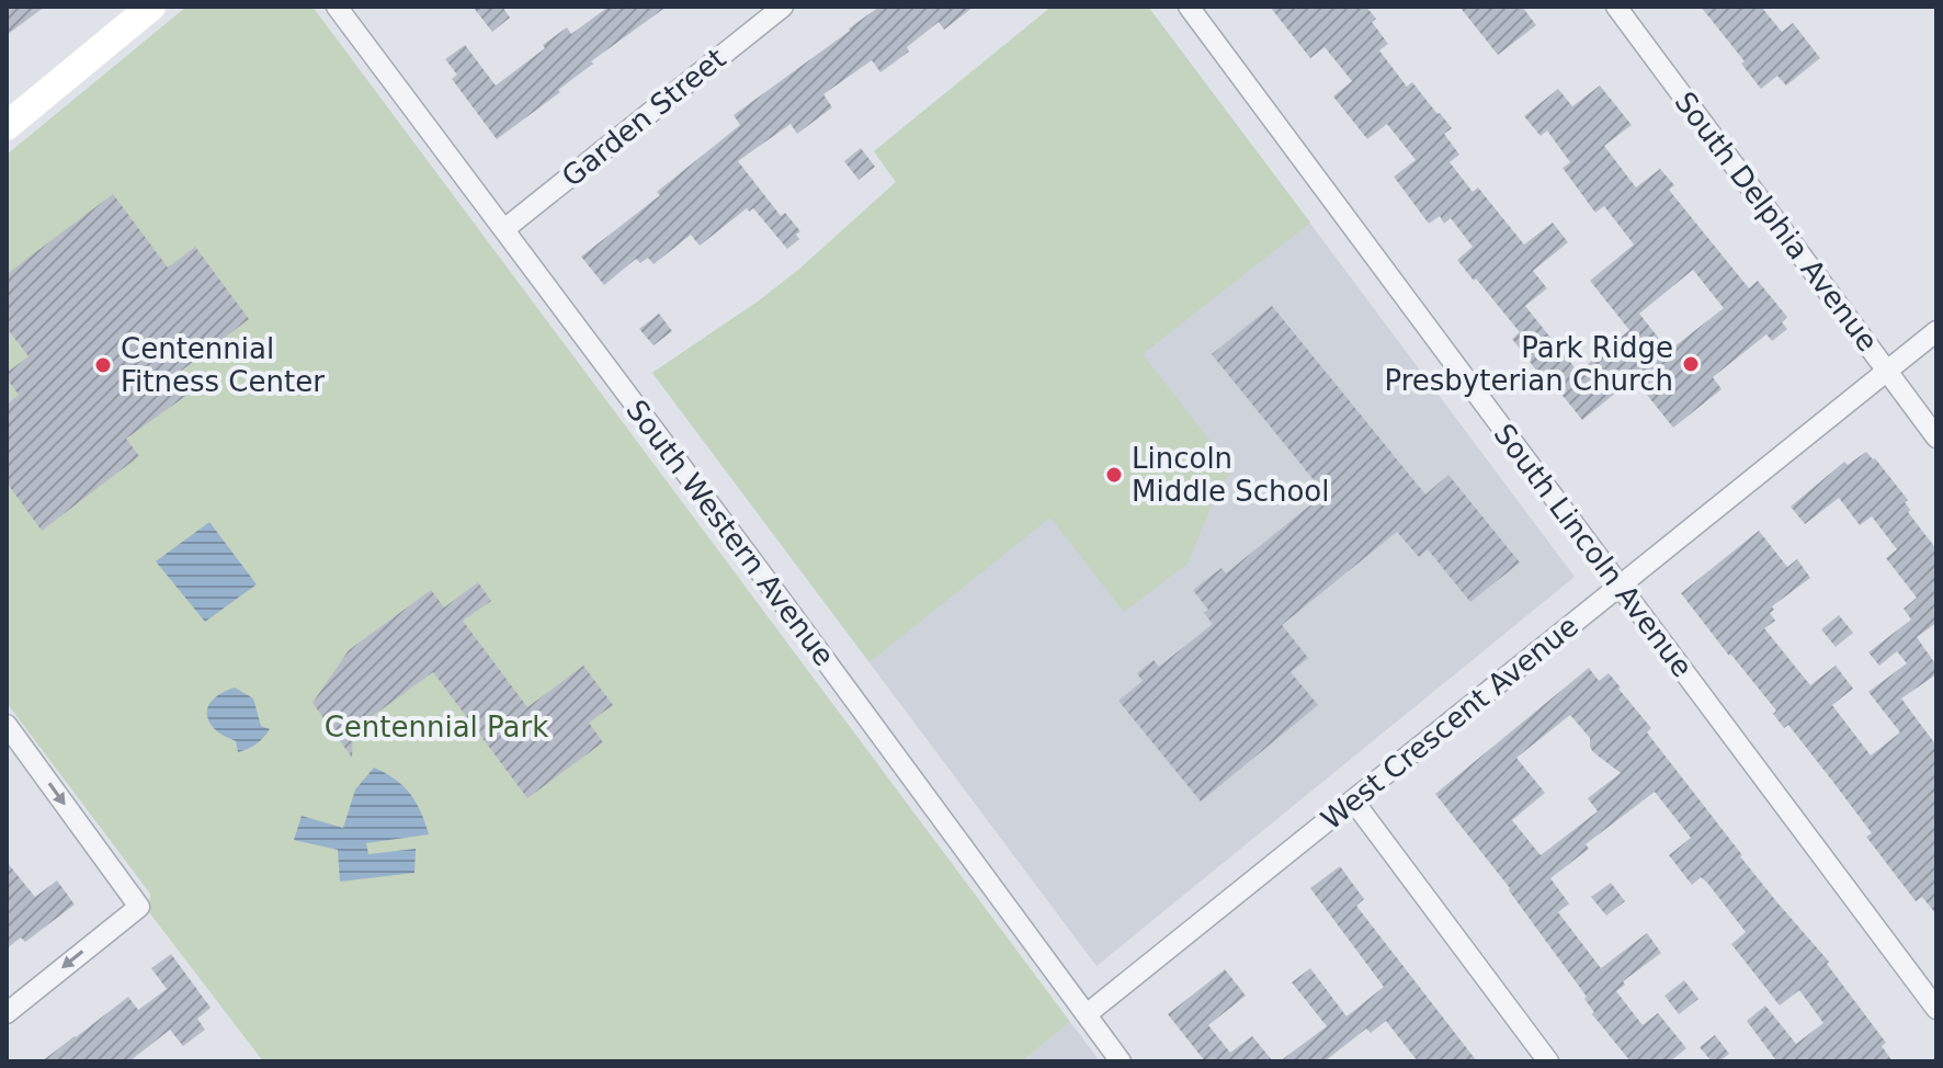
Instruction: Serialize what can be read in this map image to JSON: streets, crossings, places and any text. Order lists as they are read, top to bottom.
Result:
{
  "streets": {
    "street": [
      "Garden Street",
      "South Delphia Avenue",
      "South Western Avenue",
      "South Lincoln Avenue",
      "West Crescent Avenue"
    ]
  },
  "crossings": [
    ["Garden Street", "South Western Avenue"],
    ["South Delphia Avenue", "West Crescent Avenue"],
    ["South Western Avenue", "West Crescent Avenue"],
    ["South Lincoln Avenue", "West Crescent Avenue"]
  ],
  "parks": ["Centennial Park"],
  "places": ["Park Ridge Presbyterian Church", "Centennial Fitness Center", "Lincoln Middle School"]
}
